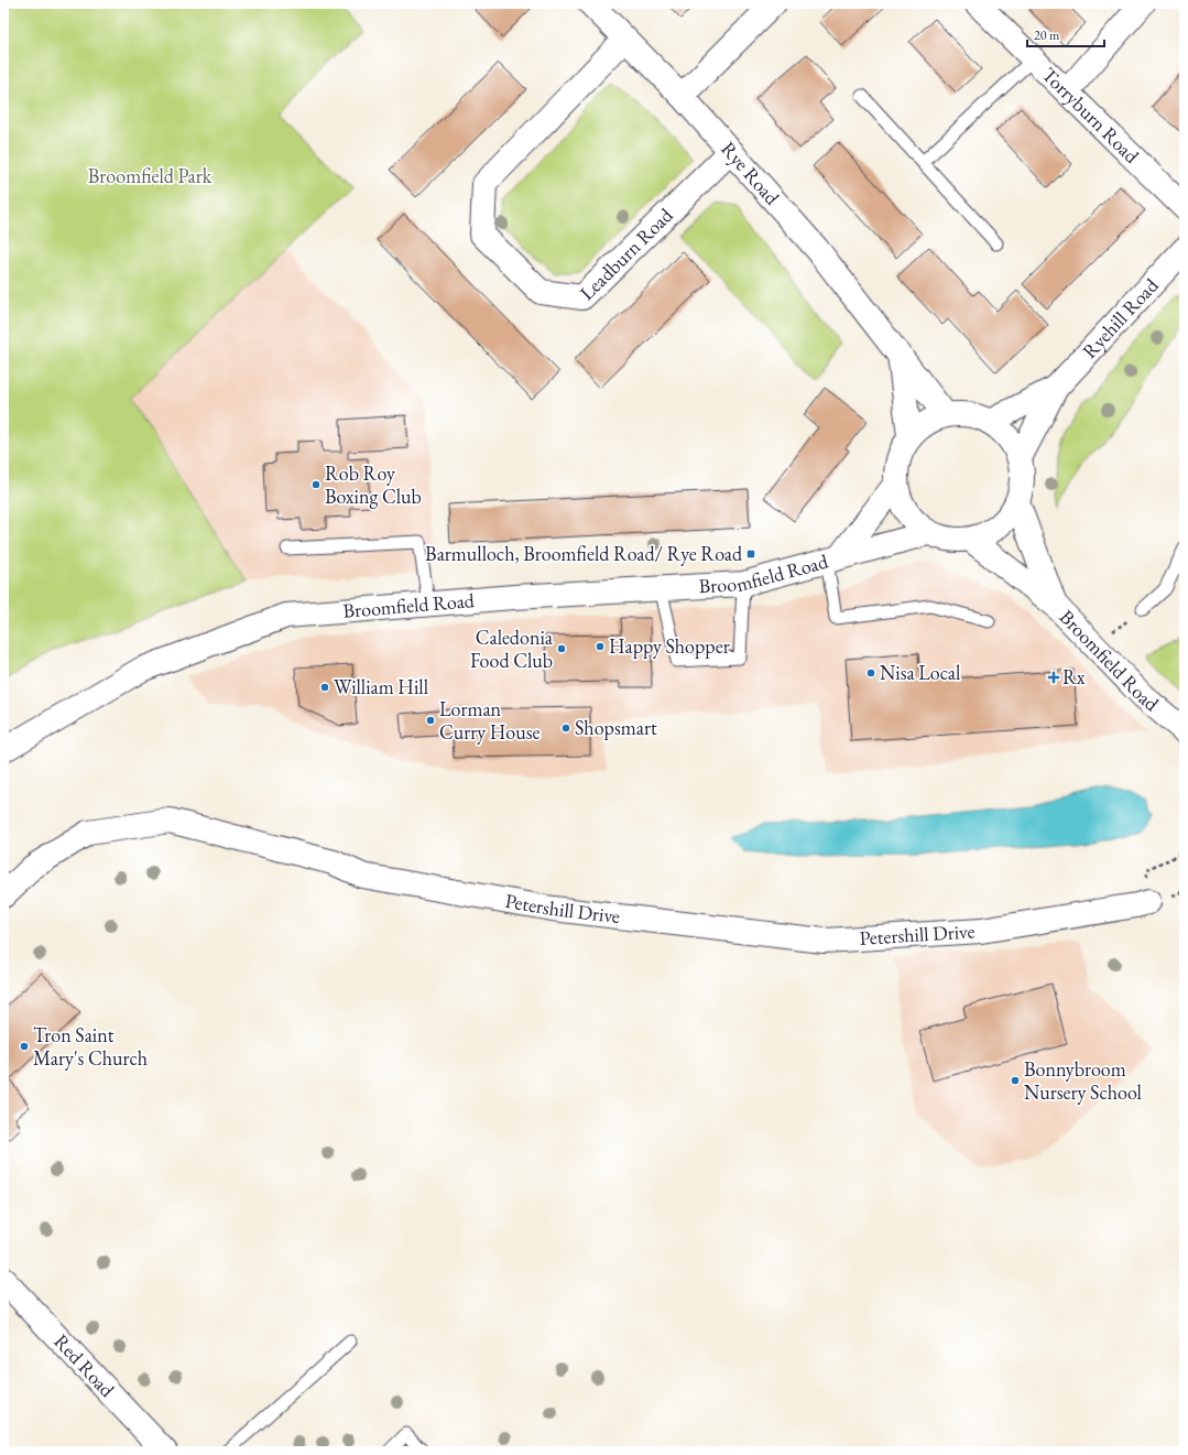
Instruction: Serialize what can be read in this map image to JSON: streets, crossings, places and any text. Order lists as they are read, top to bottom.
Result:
{
  "streets": {
    "street": [
      "Torryburn Road",
      "Rye Road",
      "Leadburn Road",
      "Ryehill Road",
      "Broomfield Road",
      "Petershill Drive",
      "Red Road"
    ]
  },
  "crossings": [
    ["Rye Road", "Leadburn Road"],
    ["Rye Road", "Ryehill Road"],
    ["Rye Road", "Broomfield Road"],
    ["Ryehill Road", "Broomfield Road"]
  ],
  "parks": ["Broomfield Park"],
  "places": {
    "other": [
      "Rob Roy Boxing Club",
      "Happy Shopper",
      "Caledonia Food Club",
      "Nisa Local",
      "William Hill",
      "Lorman Curry House",
      "Shopsmart",
      "Tron Saint Mary's Church",
      "Bonnybroom Nursery School"
    ],
    "transit": ["Barmulloch, Broomfield Road/ Rye Road"],
    "health": ["Rx"]
  },
  "scale_bar": "20 m"
}
